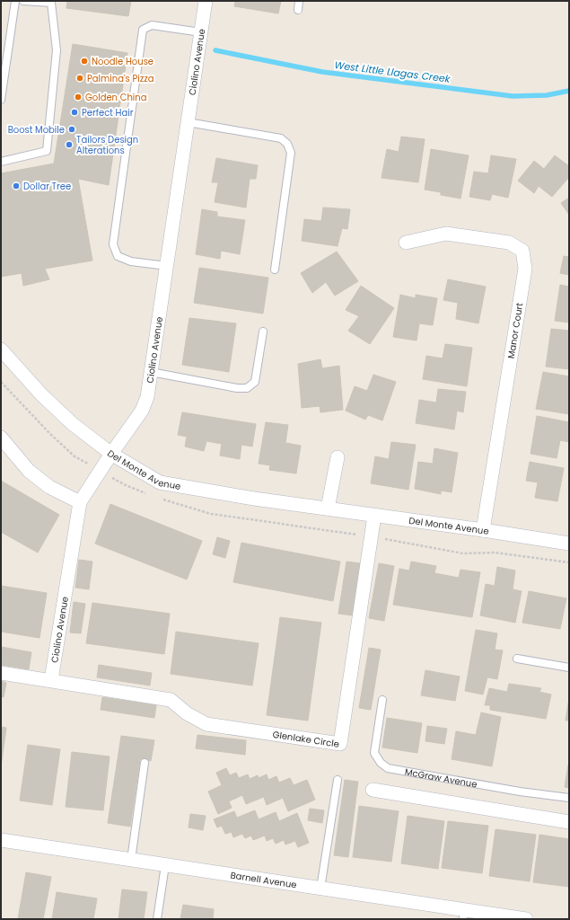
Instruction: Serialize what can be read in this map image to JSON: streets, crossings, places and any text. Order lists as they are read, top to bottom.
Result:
{
  "streets": {
    "street": [
      "Ciolino Avenue",
      "Manor Court",
      "Del Monte Avenue",
      "Glenlake Circle",
      "Barnell Avenue"
    ],
    "lane": ["McGraw Avenue"]
  },
  "crossings": [
    ["Ciolino Avenue", "Del Monte Avenue"],
    ["Ciolino Avenue", "Glenlake Circle"],
    ["Manor Court", "Del Monte Avenue"],
    ["Del Monte Avenue", "Glenlake Circle"]
  ],
  "water": ["West Little Llagas Creek"],
  "places": [
    "Noodle House",
    "Palmina's Pizza",
    "Golden China",
    "Perfect Hair",
    "Boost Mobile",
    "Tailors Design Alterations",
    "Dollar Tree"
  ]
}
